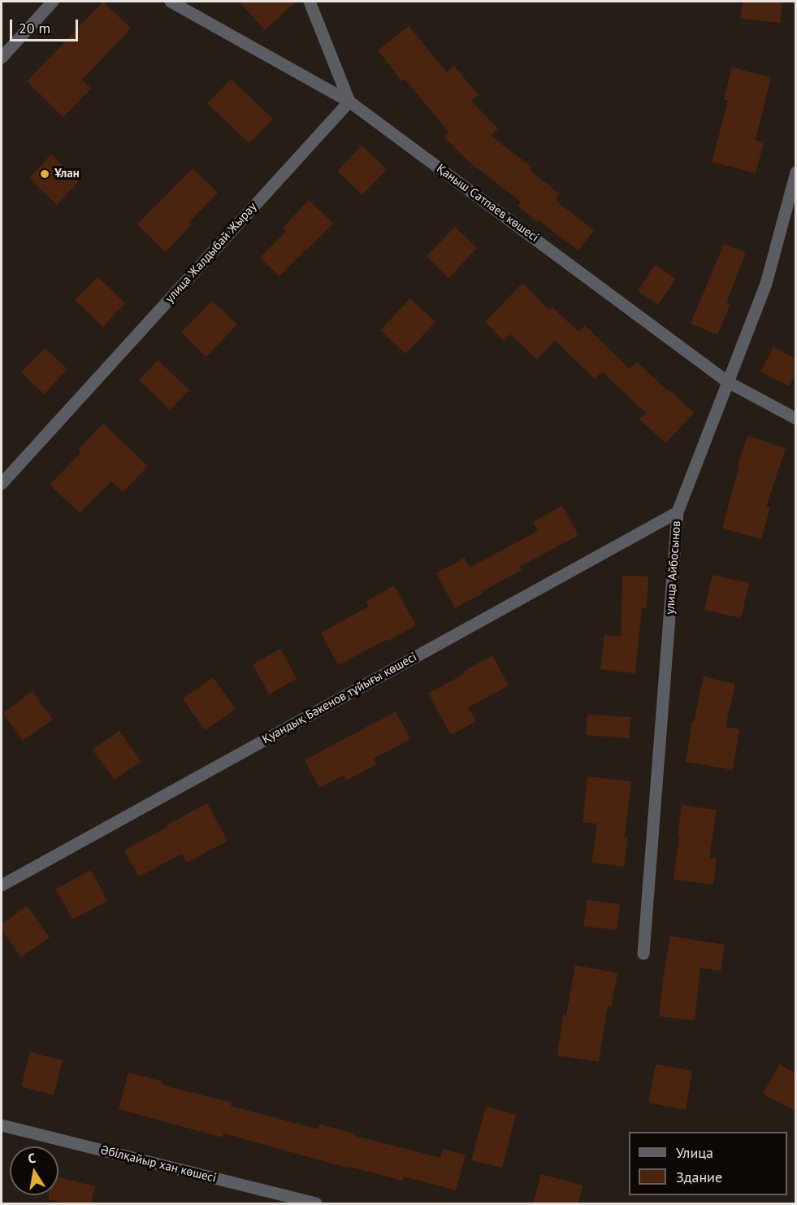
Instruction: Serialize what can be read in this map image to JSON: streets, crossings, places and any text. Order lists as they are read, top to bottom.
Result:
{
  "streets": {
    "street": [
      "Қаныш Сатпаев көшесі",
      "улица Жалдыбай Жырау",
      "улица Айбосынов",
      "Қуандық Бәкенов тұйығы көшесі",
      "Әбілқайыр хан көшесі"
    ]
  },
  "crossings": [
    ["Қаныш Сатпаев көшесі", "улица Жалдыбай Жырау"],
    ["Қаныш Сатпаев көшесі", "улица Айбосынов"],
    ["улица Айбосынов", "Қуандық Бәкенов тұйығы көшесі"]
  ],
  "places": ["Ұлан"],
  "legend": ["Улица", "Здание"],
  "scale_bar": "20 m",
  "north": "top"
}
